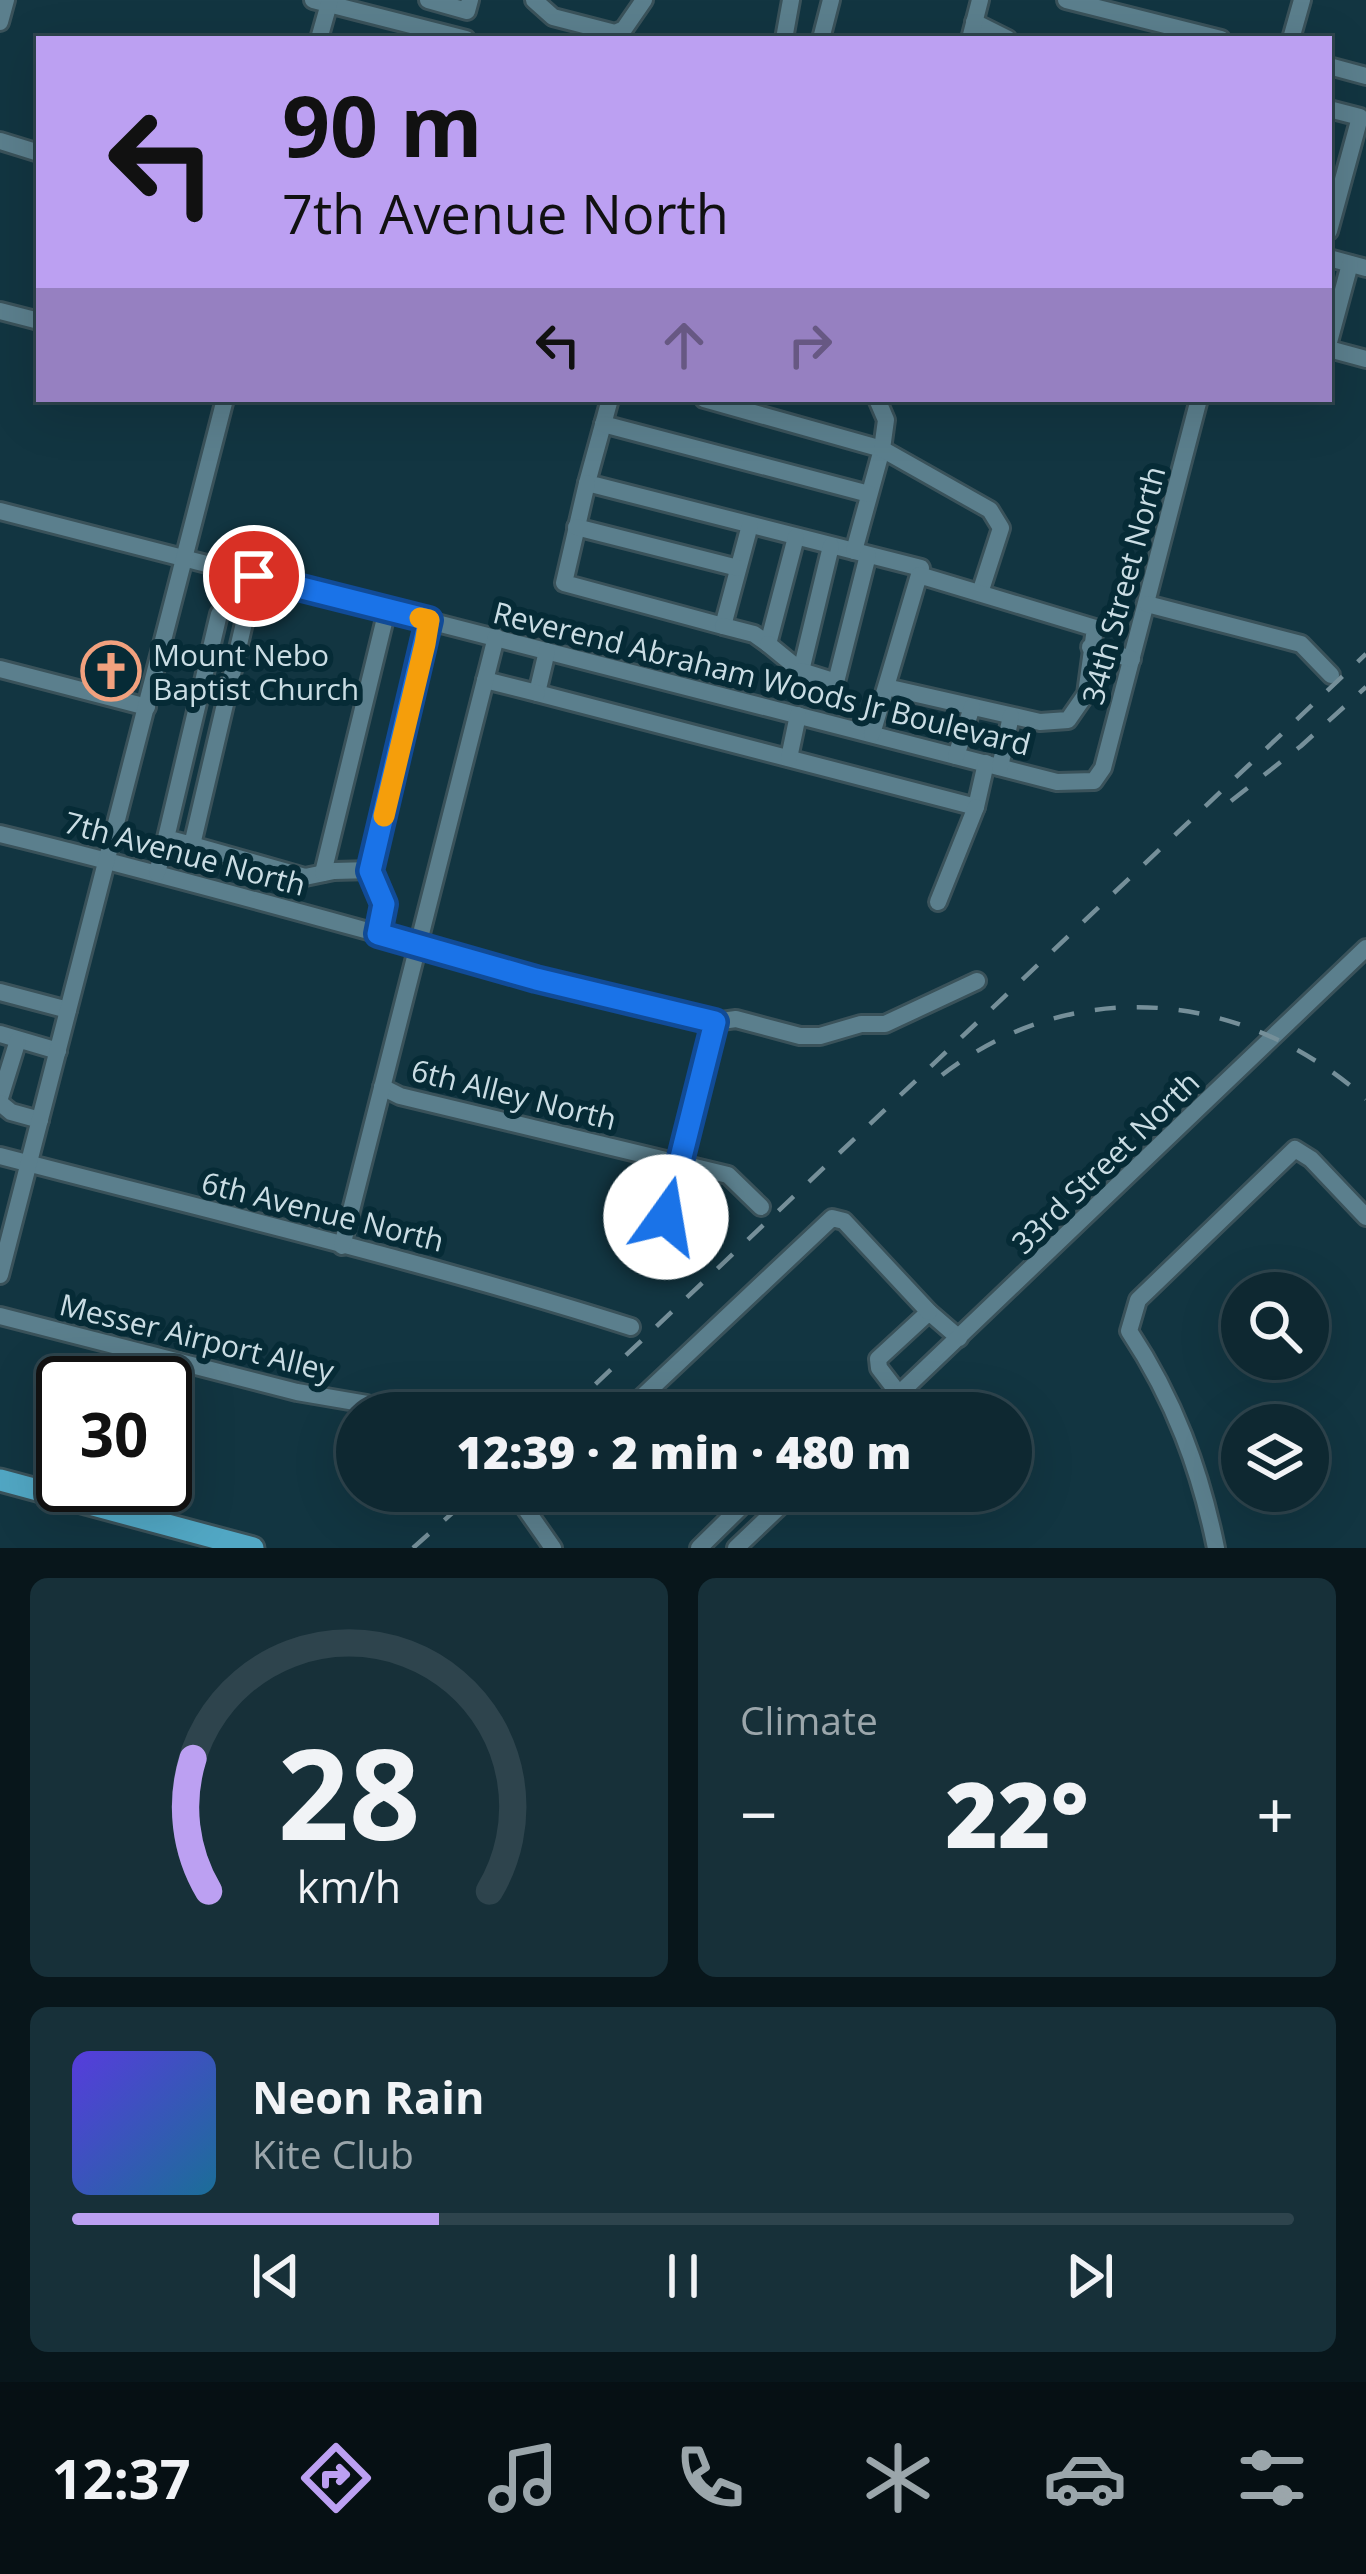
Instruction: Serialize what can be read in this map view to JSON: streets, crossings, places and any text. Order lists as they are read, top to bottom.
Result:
{
  "streets": {
    "street": [
      "34th Street North",
      "Reverend Abraham Woods Jr Boulevard",
      "7th Avenue North",
      "6th Alley North",
      "33rd Street North",
      "6th Avenue North",
      "Messer Airport Alley"
    ]
  },
  "crossings": [
    ["34th Street North", "Reverend Abraham Woods Jr Boulevard"]
  ],
  "places": {
    "church": ["Mount Nebo Baptist Church"]
  },
  "page": {
    "turn": ["90 m", "7th Avenue North"],
    "limit": "30",
    "trip": "12:39 · 2 min · 480 m",
    "tile": "Climate",
    "heat": ["−", "22°", "+"],
    "song": ["Neon Rain", "Kite Club"],
    "tabs": "12:37",
    "gauge": ["28", "km/h"]
  }
}
